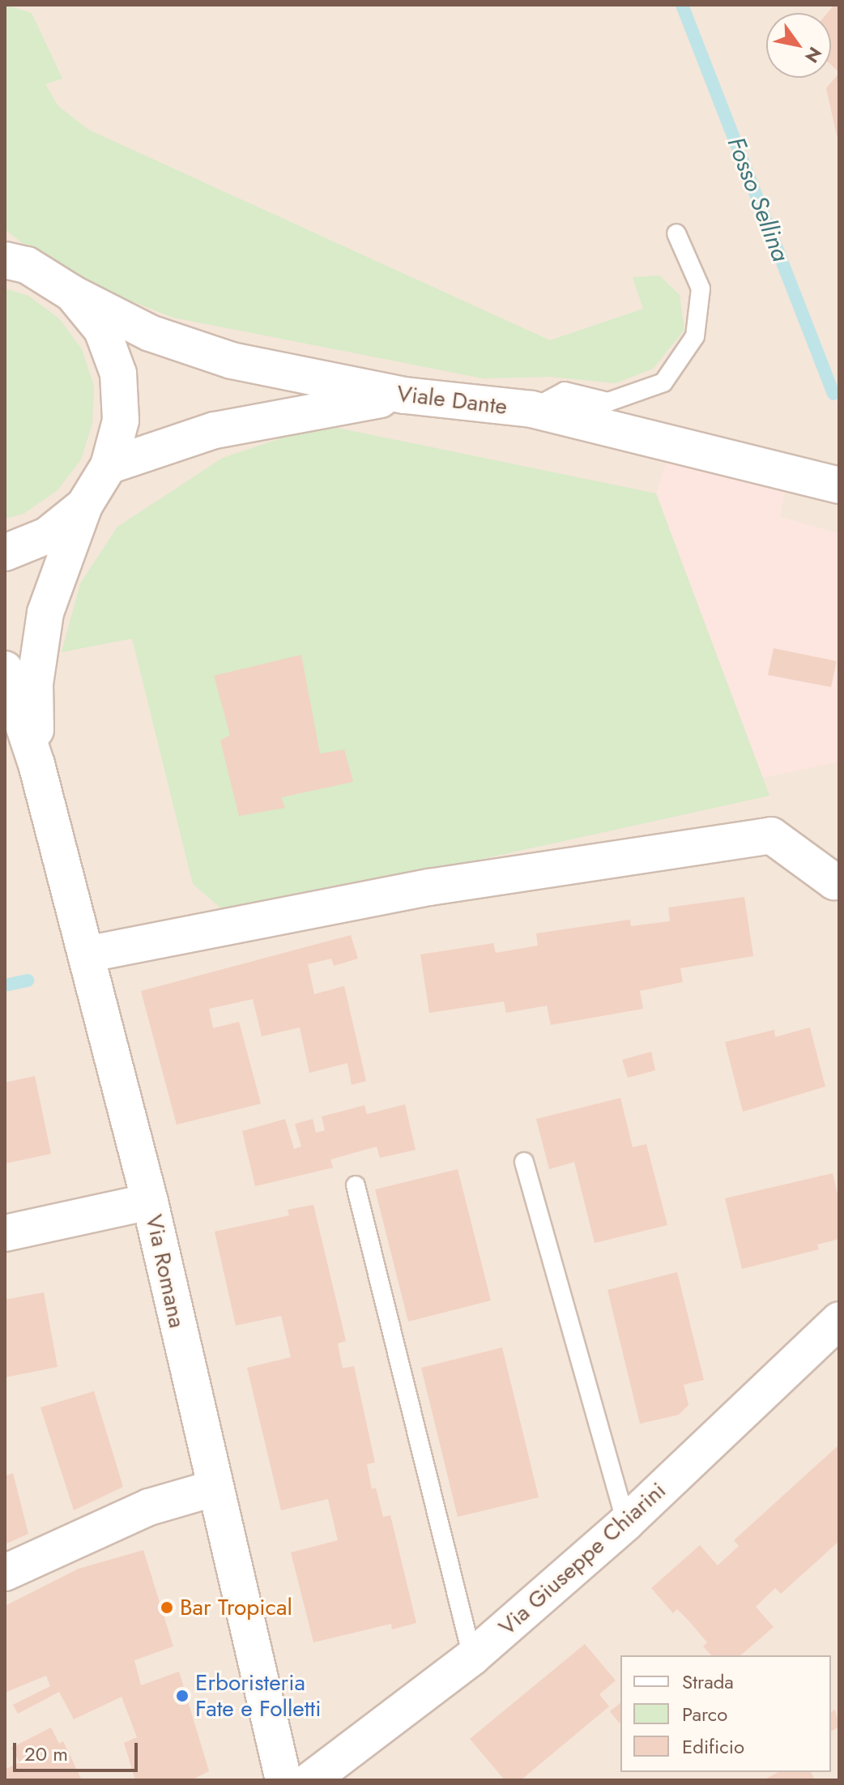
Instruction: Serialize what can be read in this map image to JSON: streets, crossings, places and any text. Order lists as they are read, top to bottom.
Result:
{
  "streets": {
    "street": ["Viale Dante", "Via Romana", "Via Giuseppe Chiarini"]
  },
  "water": ["Fosso Sellina"],
  "places": ["Bar Tropical", "Erboristeria Fate e Folletti"],
  "legend": ["Strada", "Parco", "Edificio"],
  "scale_bar": "20 m",
  "north": "bottom right"
}
